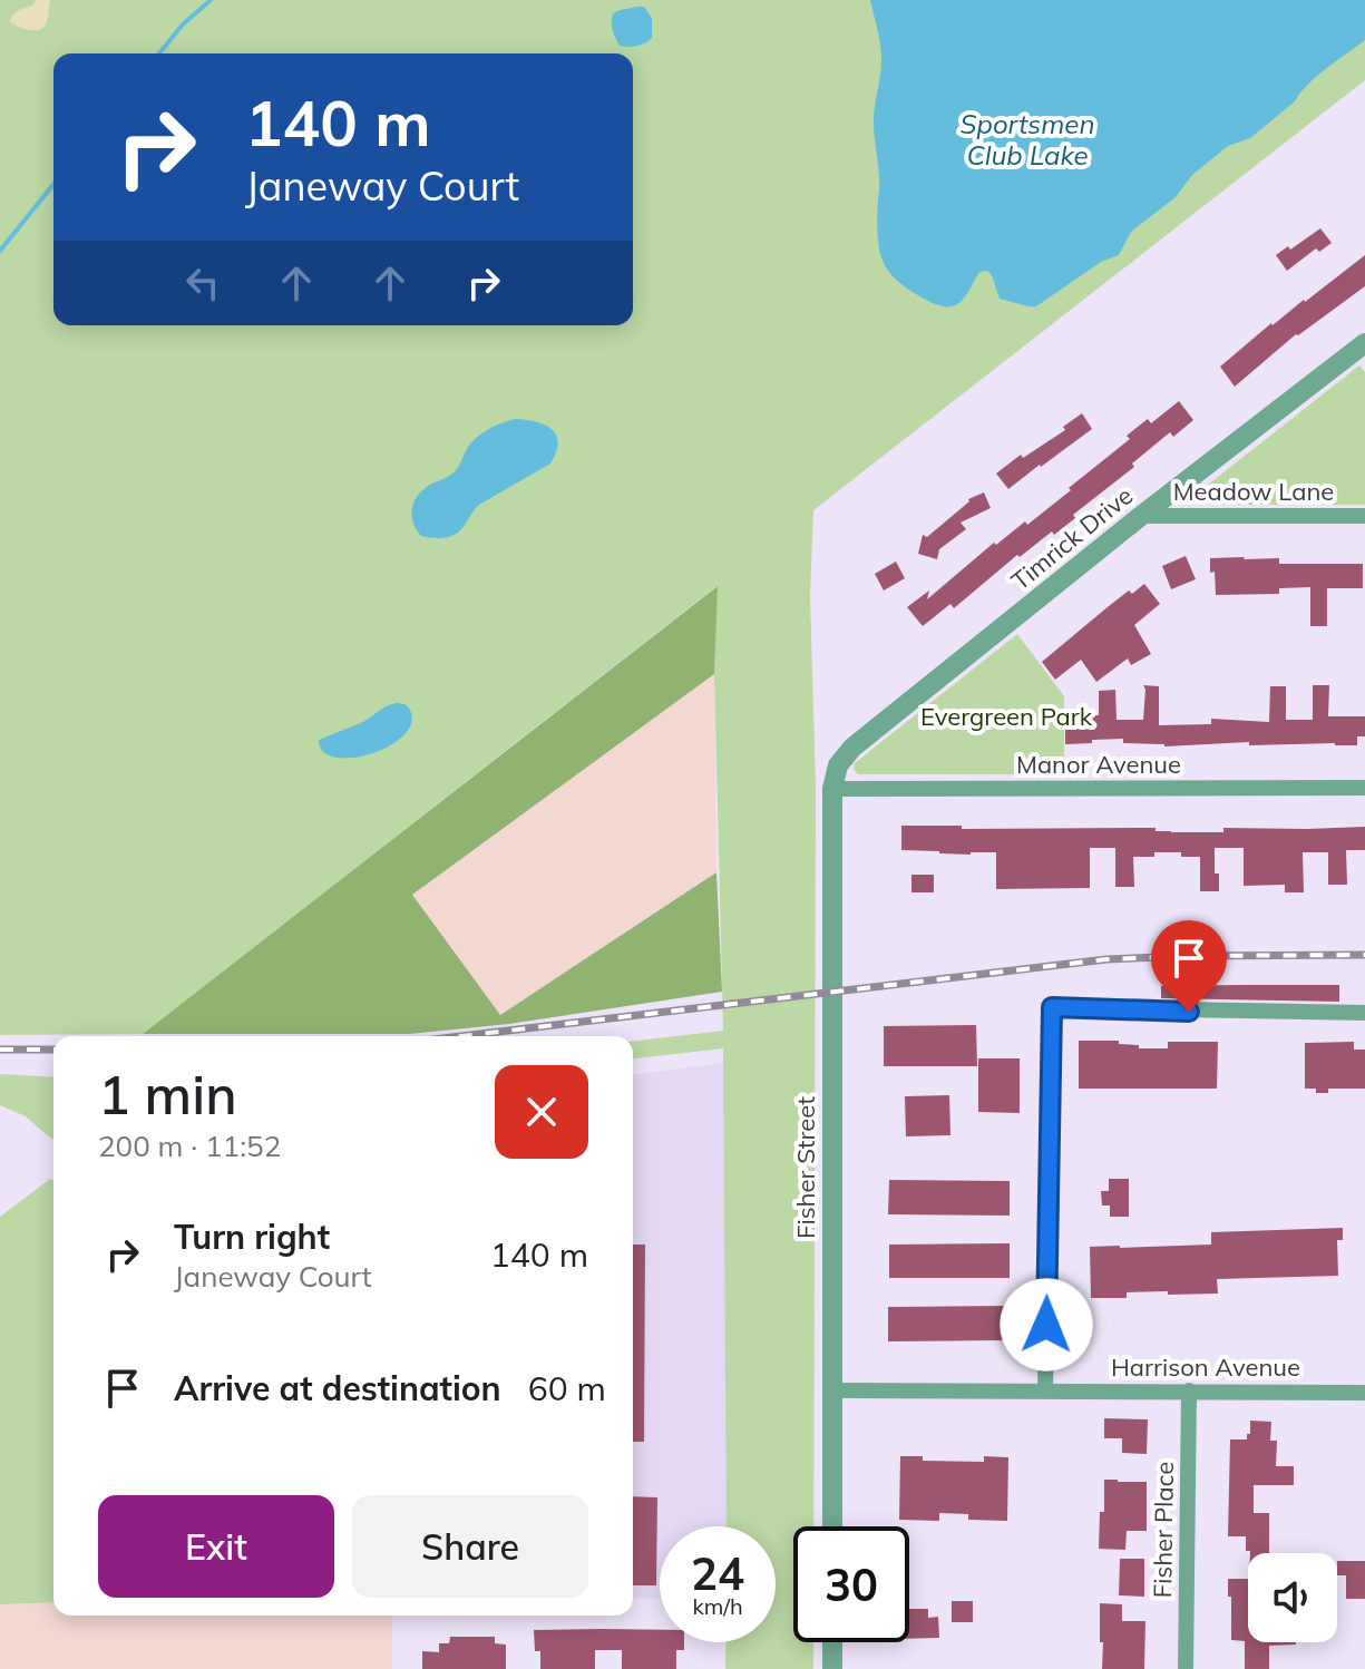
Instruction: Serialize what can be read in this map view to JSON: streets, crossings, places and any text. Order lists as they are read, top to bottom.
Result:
{
  "streets": {
    "street": [
      "Meadow Lane",
      "Timrick Drive",
      "Manor Avenue",
      "Fisher Street",
      "Harrison Avenue",
      "Fisher Place"
    ]
  },
  "crossings": [
    ["Meadow Lane", "Timrick Drive"],
    ["Timrick Drive", "Manor Avenue"],
    ["Timrick Drive", "Fisher Street"],
    ["Manor Avenue", "Fisher Street"],
    ["Fisher Street", "Harrison Avenue"],
    ["Harrison Avenue", "Fisher Place"]
  ],
  "water": ["Sportsmen Club Lake"],
  "parks": ["Evergreen Park"],
  "page": {
    "turn": ["140 m", "Janeway Court"],
    "heading": ["1 min", "200 m · 11:52"],
    "list": [
      {
        "name": "Turn right",
        "note": "Janeway Court",
        "value": "140 m"
      },
      {
        "name": "Arrive at destination",
        "value": "60 m"
      }
    ],
    "buttons": ["Exit", "Share"],
    "speed": "24 km/h",
    "limit": "30"
  }
}
